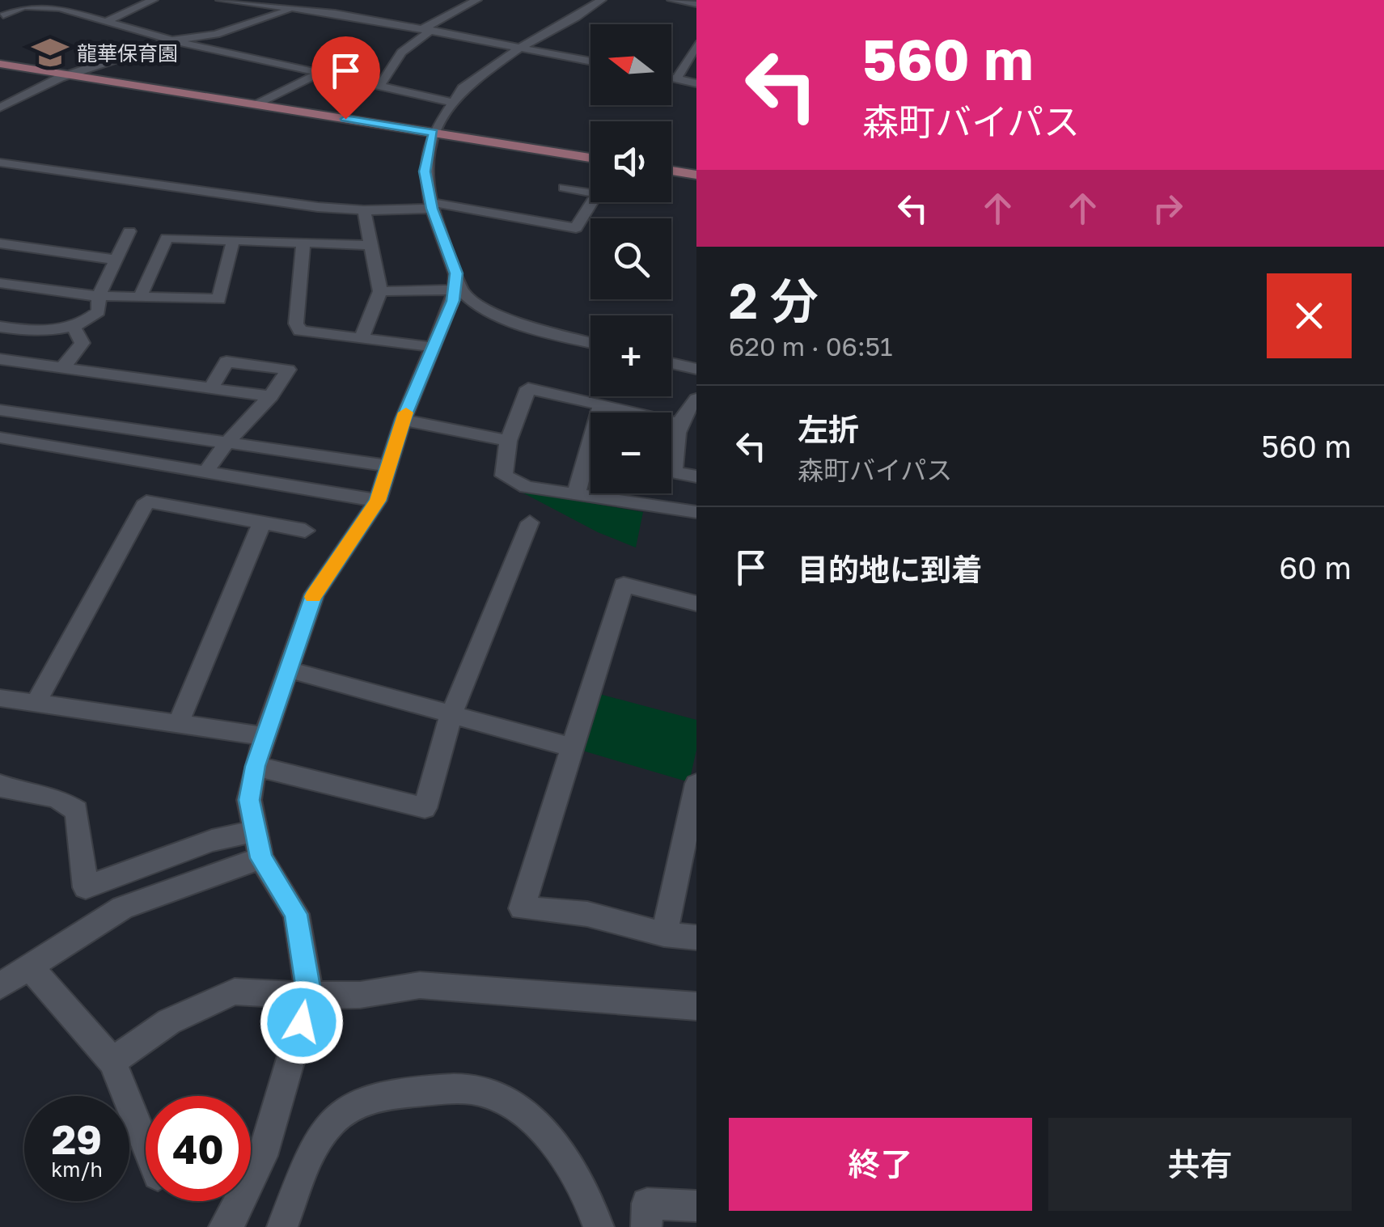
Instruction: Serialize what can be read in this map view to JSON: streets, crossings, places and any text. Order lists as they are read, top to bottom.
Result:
{
  "places": {
    "school or university": ["龍華保育園"]
  },
  "north": "left",
  "page": {
    "turn": ["560 m", "森町バイパス"],
    "map_buttons": ["+", "−"],
    "heading": ["2 分", "620 m · 06:51"],
    "list": [
      {
        "name": "左折",
        "note": "森町バイパス",
        "value": "560 m"
      },
      {
        "name": "目的地に到着",
        "value": "60 m"
      }
    ],
    "speed": "29 km/h",
    "limit": "40",
    "buttons": ["終了", "共有"]
  }
}
